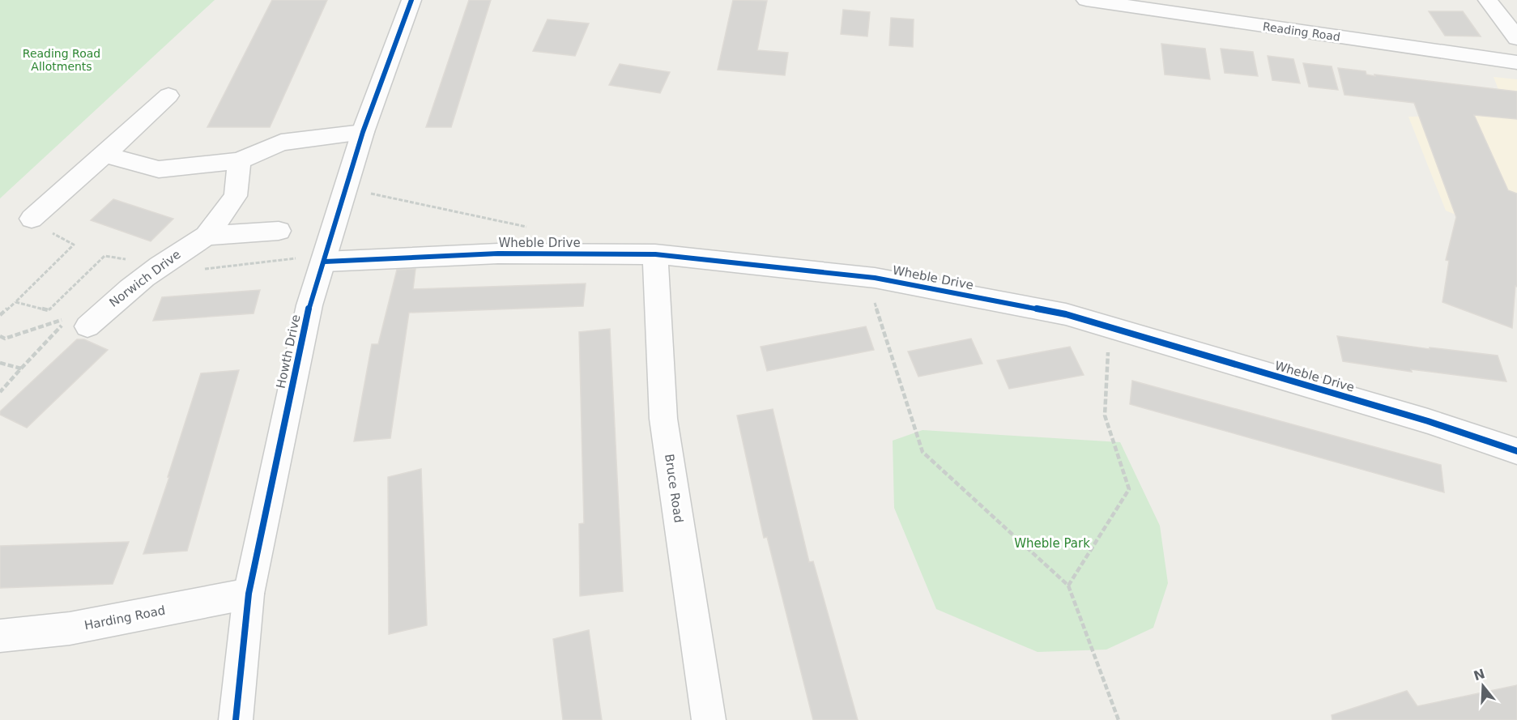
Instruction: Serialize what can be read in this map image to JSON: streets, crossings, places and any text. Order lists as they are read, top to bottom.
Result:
{
  "streets": {
    "street": [
      "Reading Road",
      "Wheble Drive",
      "Norwich Drive",
      "Howth Drive",
      "Bruce Road",
      "Harding Road"
    ]
  },
  "crossings": [
    ["Wheble Drive", "Howth Drive"],
    ["Wheble Drive", "Bruce Road"],
    ["Howth Drive", "Harding Road"]
  ],
  "parks": ["Reading Road Allotments", "Wheble Park"],
  "north": "top"
}
